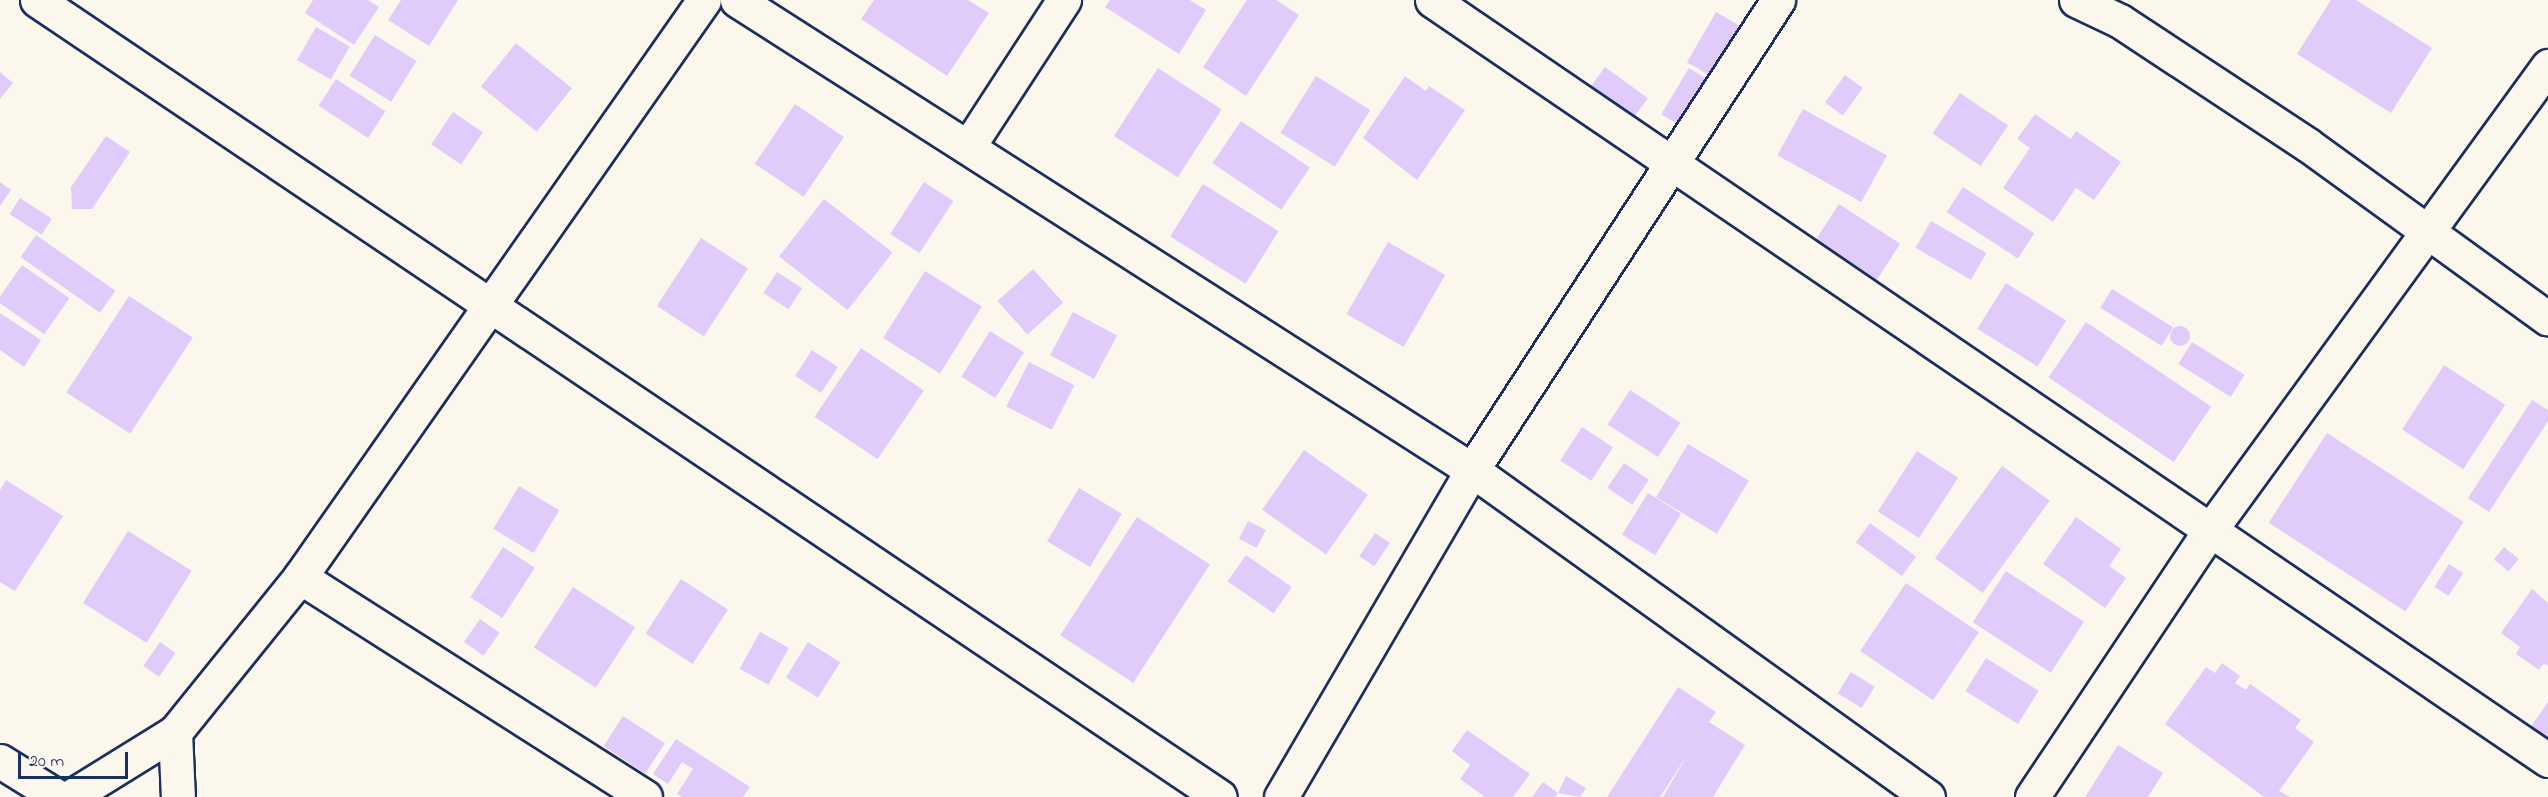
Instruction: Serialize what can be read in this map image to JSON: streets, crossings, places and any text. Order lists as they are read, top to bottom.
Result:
{
  "scale_bar": "20 m"
}
